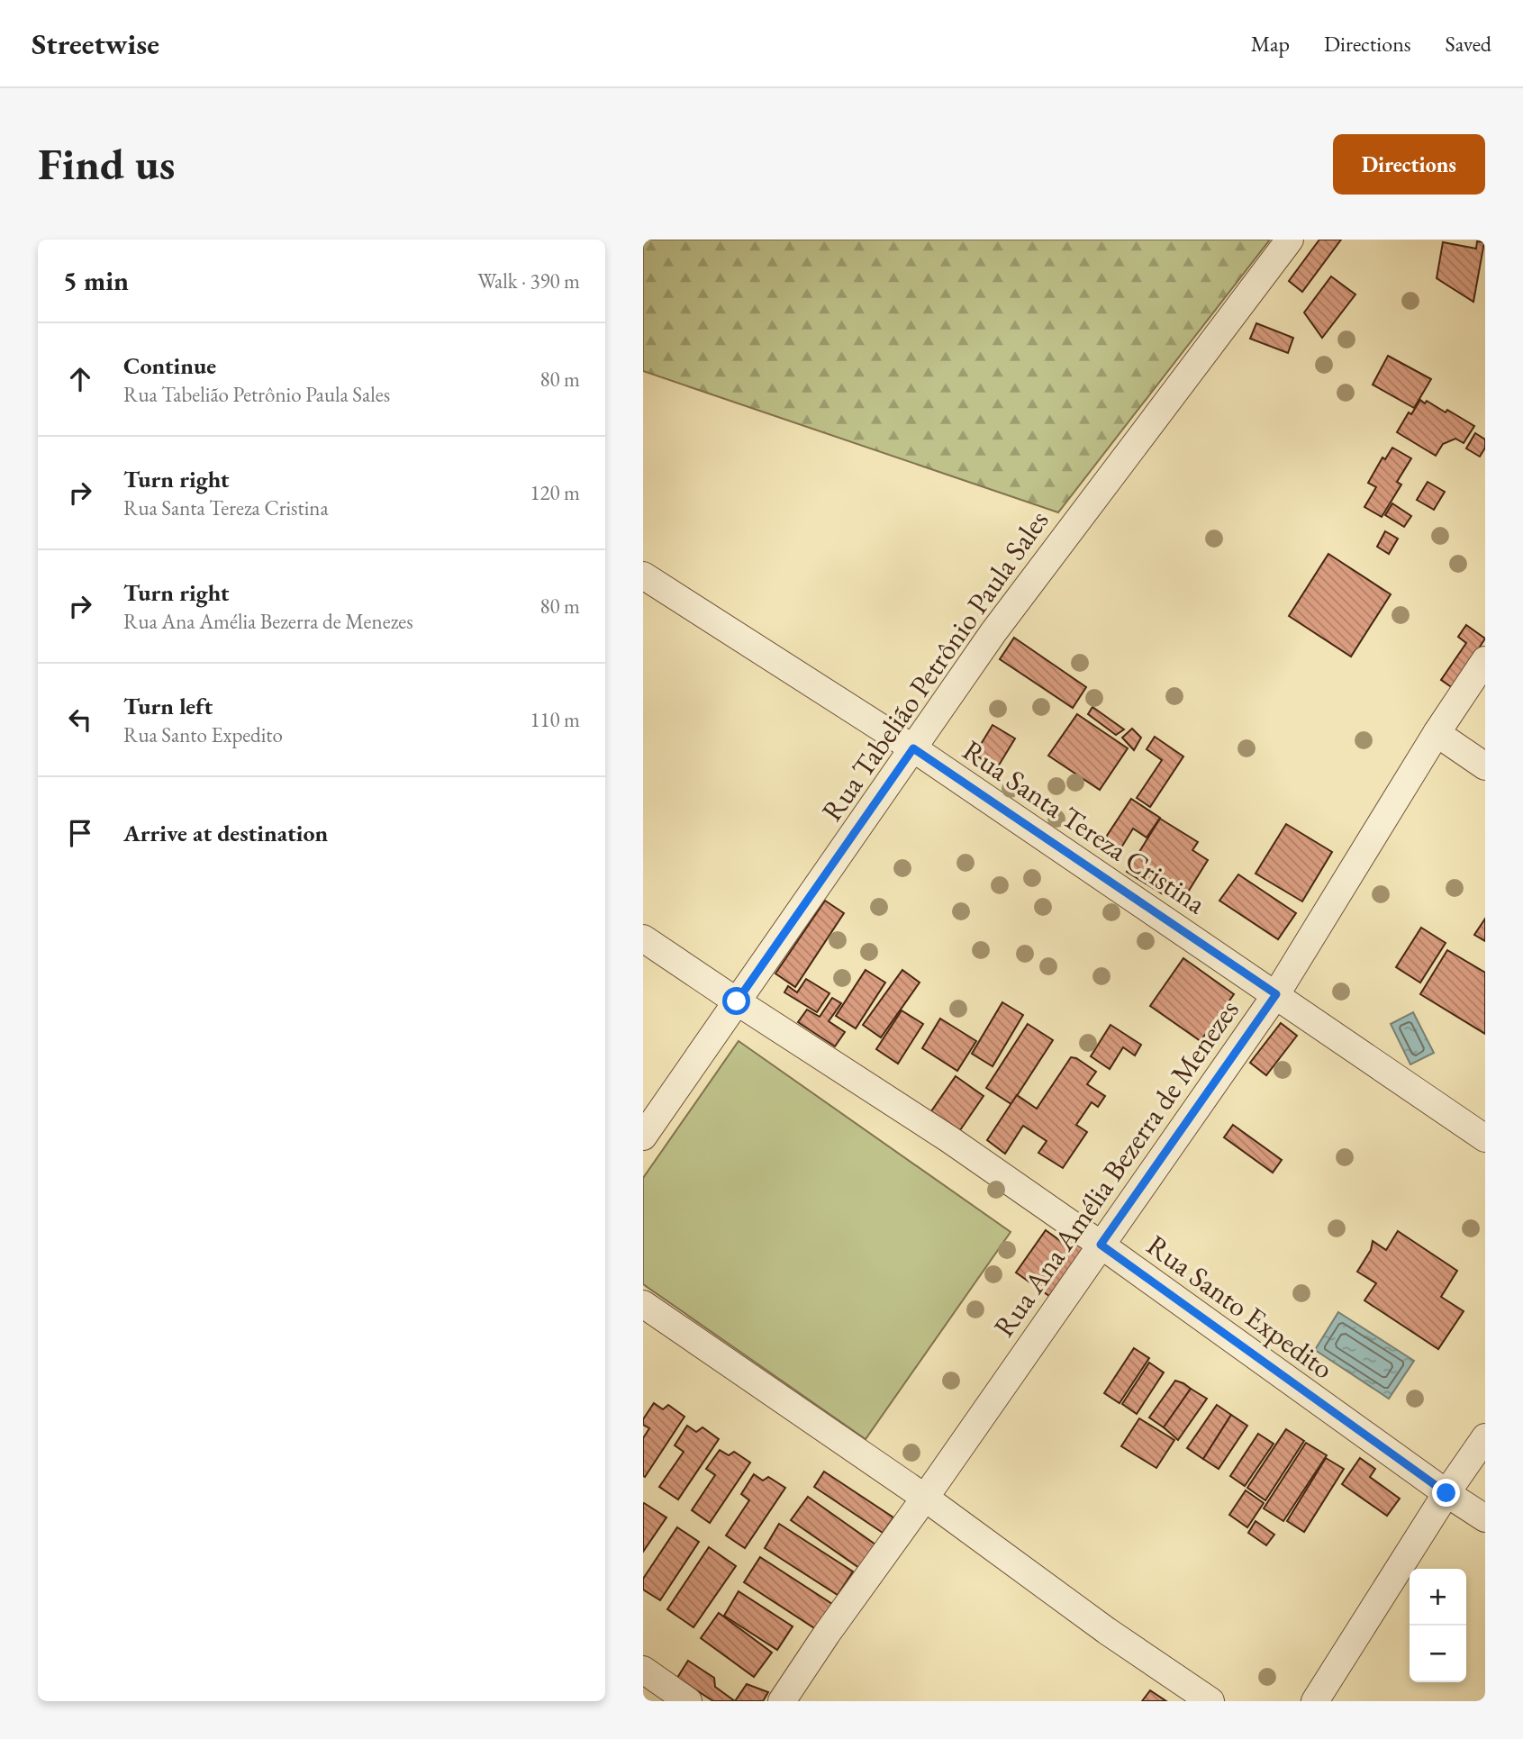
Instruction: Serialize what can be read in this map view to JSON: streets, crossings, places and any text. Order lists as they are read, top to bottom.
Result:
{
  "streets": {
    "street": [
      "Rua Tabelião Petrônio Paula Sales",
      "Rua Santa Tereza Cristina",
      "Rua Ana Amélia Bezerra de Menezes",
      "Rua Santo Expedito"
    ]
  },
  "crossings": [
    ["Rua Tabelião Petrônio Paula Sales", "Rua Santa Tereza Cristina"],
    ["Rua Tabelião Petrônio Paula Sales", "Rua Santo Expedito"],
    ["Rua Santa Tereza Cristina", "Rua Ana Amélia Bezerra de Menezes"],
    ["Rua Ana Amélia Bezerra de Menezes", "Rua Santo Expedito"]
  ],
  "page": {
    "header": "Streetwise",
    "nav": ["Map", "Directions", "Saved"],
    "buttons": "Directions",
    "title": "Find us",
    "heading": ["5 min", "Walk · 390 m"],
    "list": [
      ["Continue", "Rua Tabelião Petrônio Paula Sales", "80 m"],
      ["Turn right", "Rua Santa Tereza Cristina", "120 m"],
      ["Turn right", "Rua Ana Amélia Bezerra de Menezes", "80 m"],
      ["Turn left", "Rua Santo Expedito", "110 m"],
      "Arrive at destination"
    ],
    "map_buttons": ["+", "−"]
  }
}
